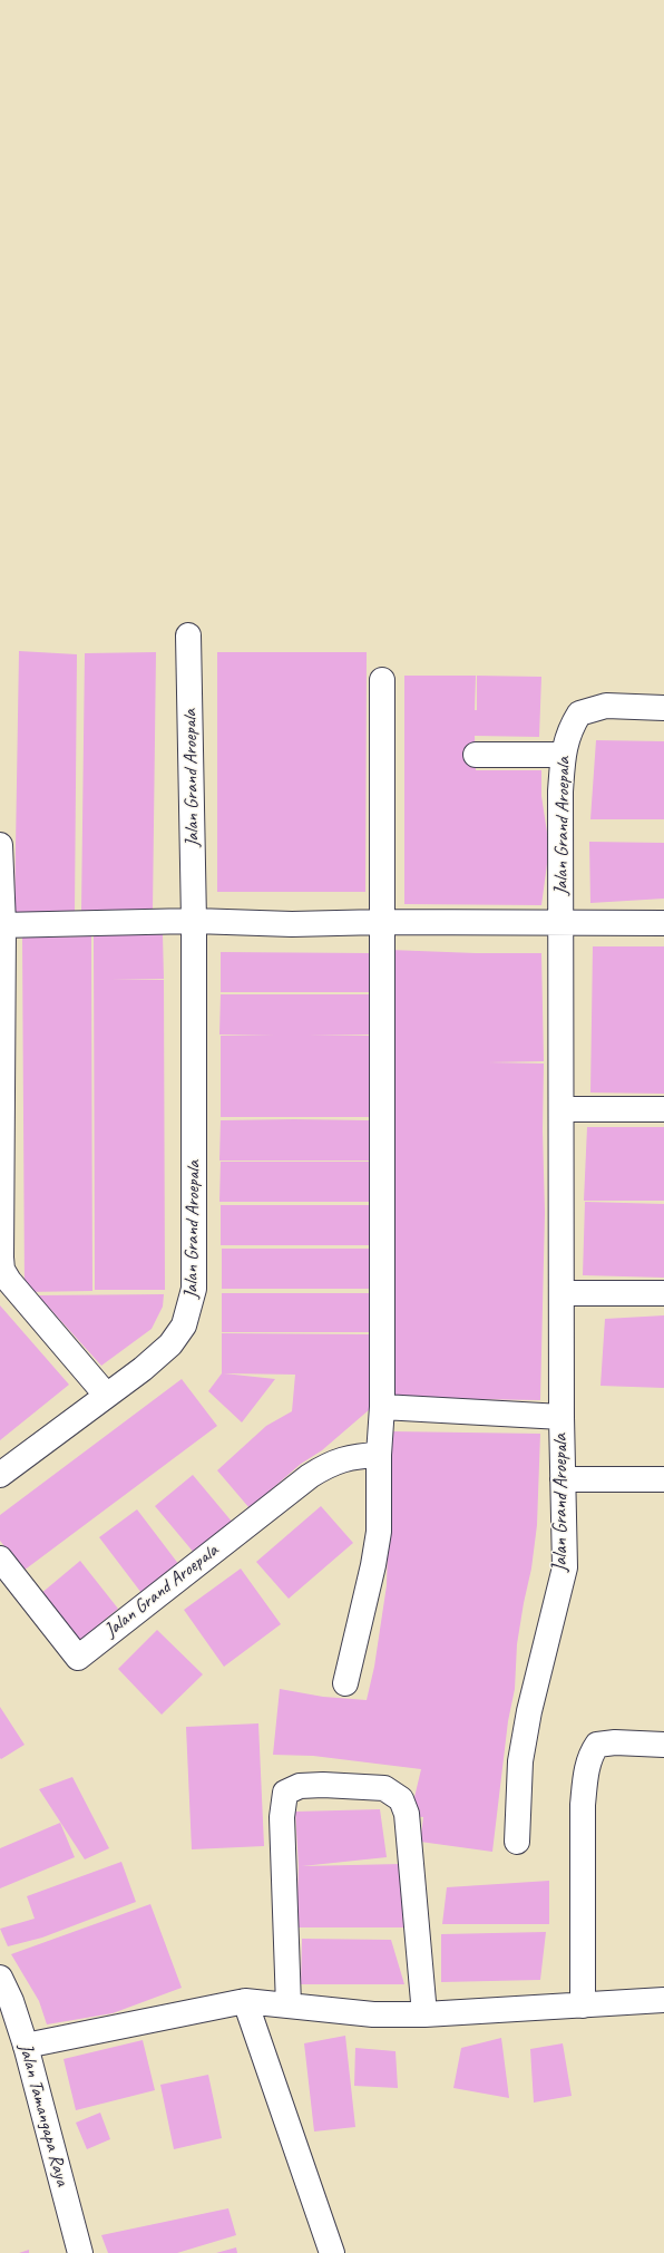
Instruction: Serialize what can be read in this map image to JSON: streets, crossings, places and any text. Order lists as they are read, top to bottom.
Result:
{
  "streets": {
    "street": ["Jalan Grand Aroepala", "Jalan Tamangapa Raya"]
  }
}
